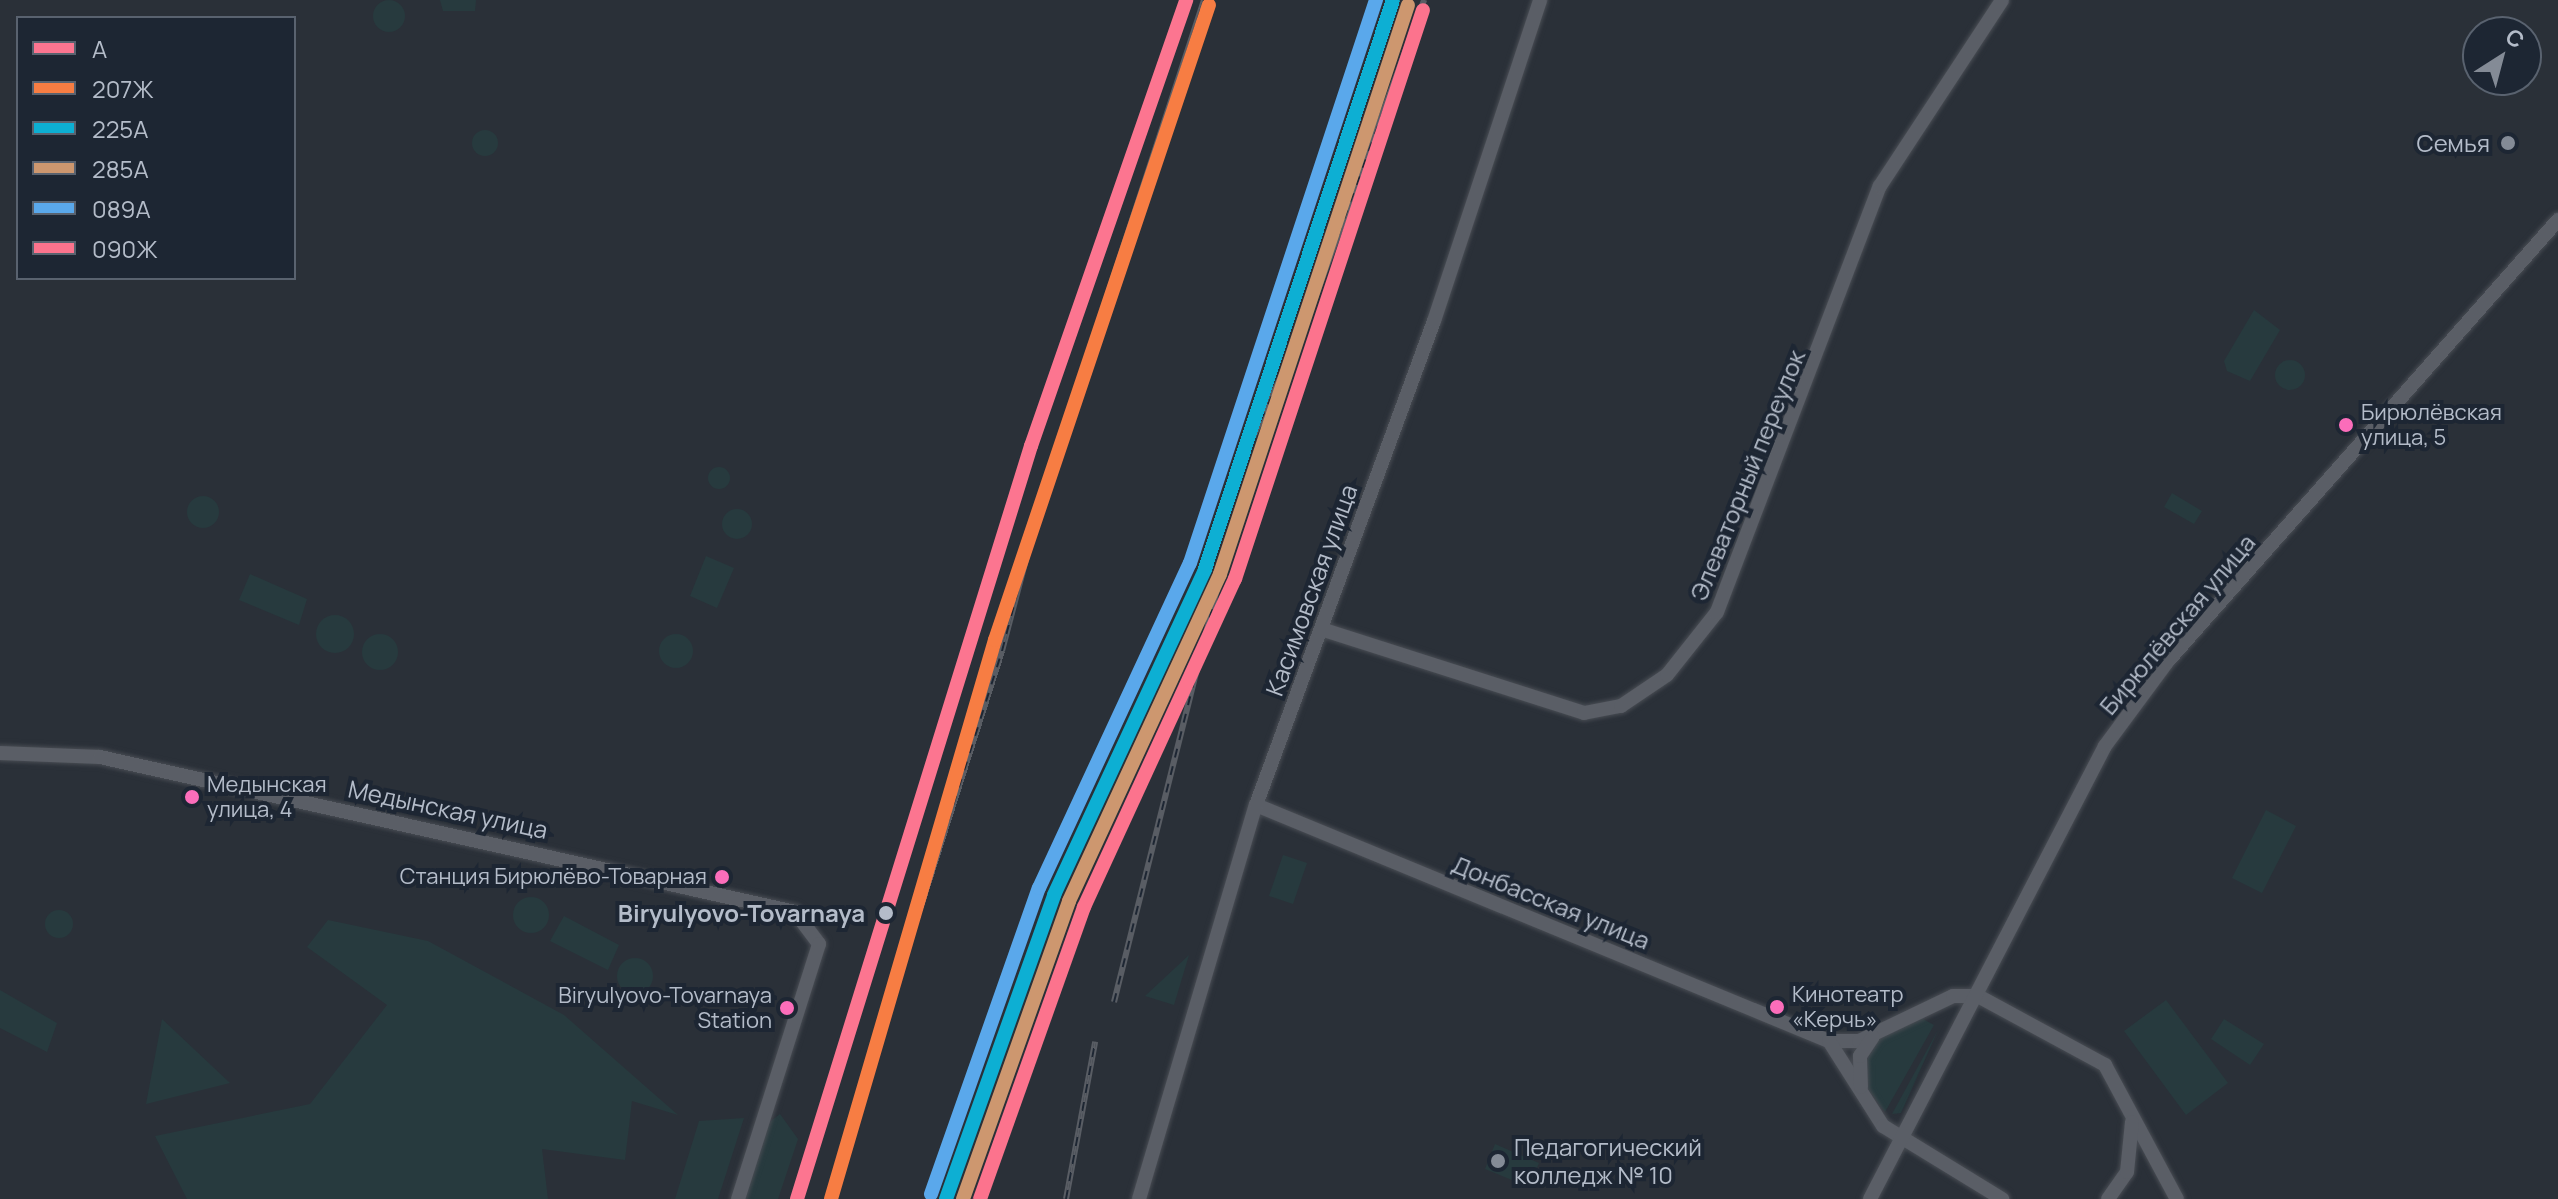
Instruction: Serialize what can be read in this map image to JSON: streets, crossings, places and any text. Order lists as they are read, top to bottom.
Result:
{
  "streets": {
    "street": [
      "Элеваторный переулок",
      "Касимовская улица",
      "Бирюлёвская улица",
      "Медынская улица",
      "Донбасская улица"
    ]
  },
  "crossings": [
    ["Элеваторный переулок", "Касимовская улица"],
    ["Касимовская улица", "Донбасская улица"]
  ],
  "places": [
    "Семья",
    "Бирюлёвская улица, 5",
    "Медынская улица, 4",
    "Станция Бирюлёво-Товарная",
    "Biryulyovo-Tovarnaya",
    "Кинотеатр «Керчь»",
    "Biryulyovo-Tovarnaya Station",
    "Педагогический колледж № 10"
  ],
  "lines": [
    "transit line A",
    "transit line 225А",
    "transit line 089А",
    "transit line 207Ж",
    "transit line 285А",
    "transit line 090Ж"
  ],
  "legend": [
    "A",
    "207Ж",
    "225А",
    "285А",
    "089А",
    "090Ж"
  ],
  "north": "top right"
}
